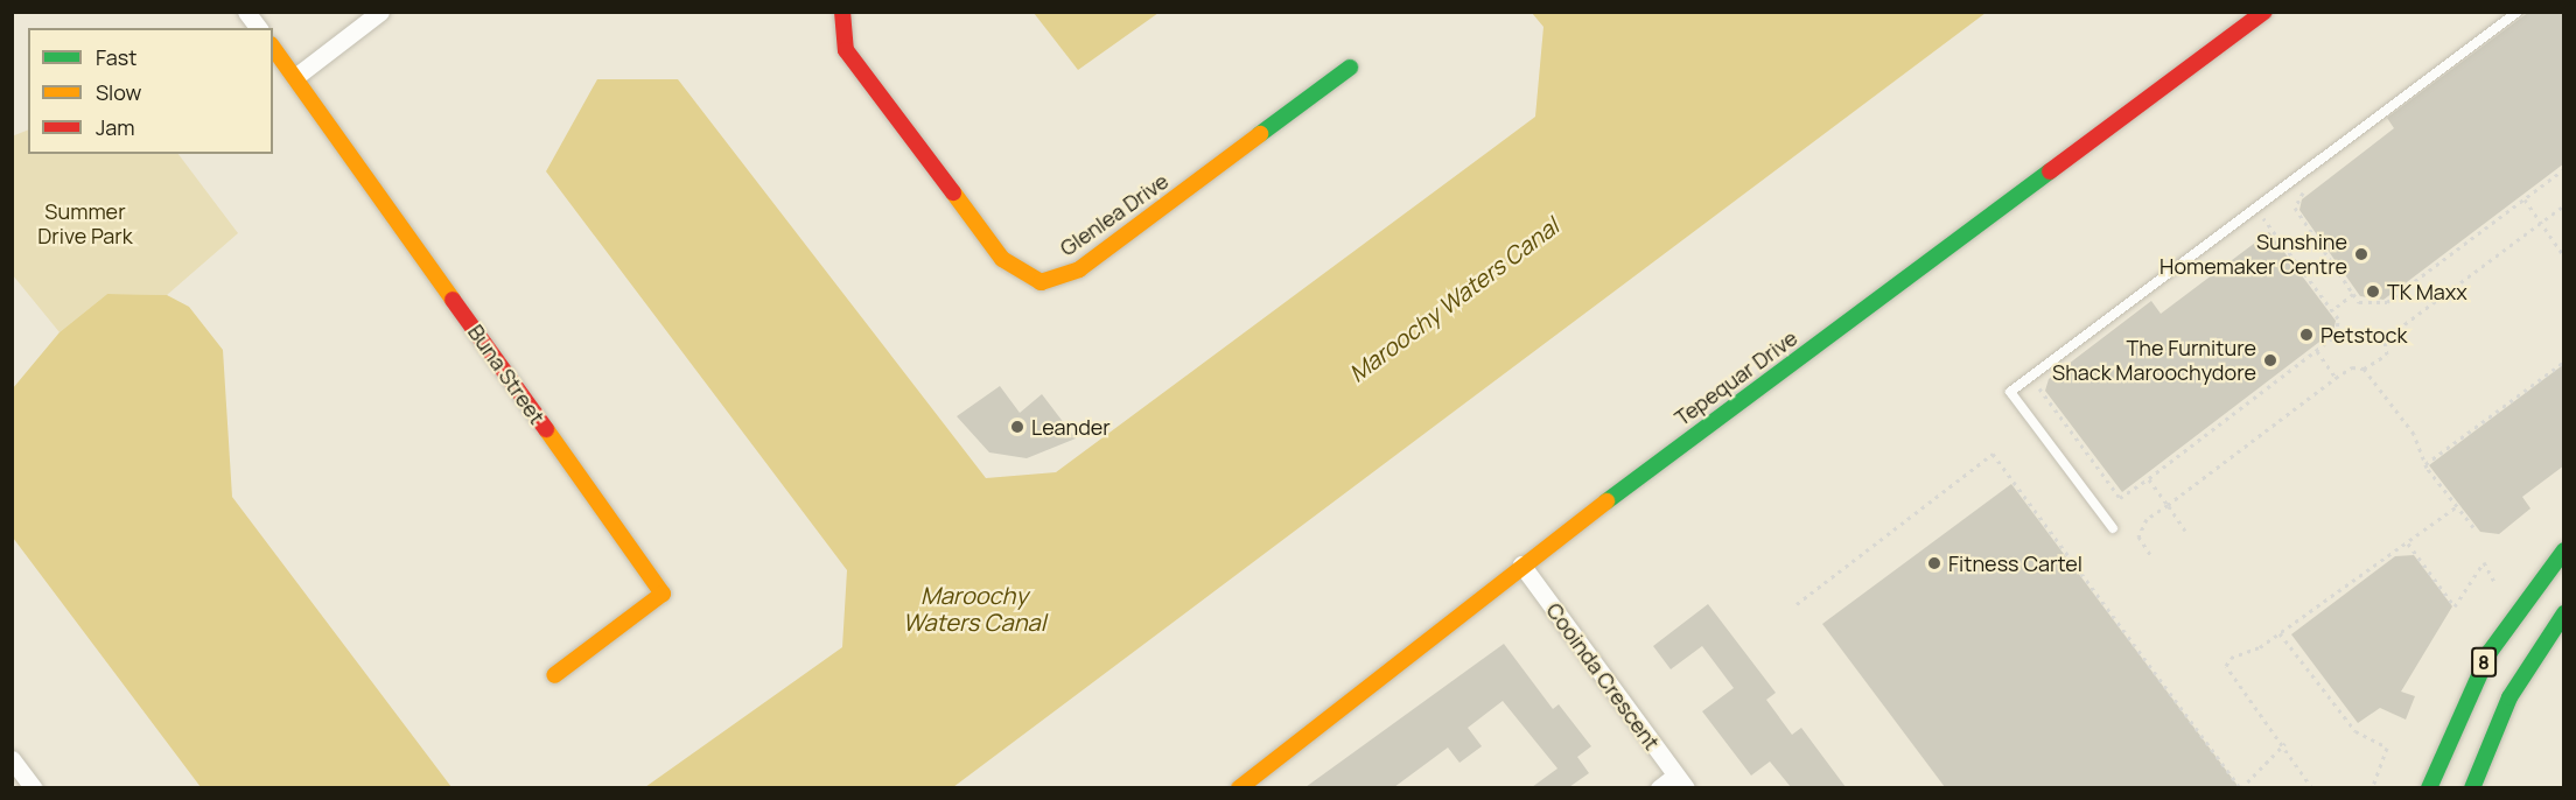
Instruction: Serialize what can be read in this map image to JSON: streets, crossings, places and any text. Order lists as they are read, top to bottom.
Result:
{
  "streets": {
    "street": [
      "Glenlea Drive",
      "Buna Street",
      "Tepequar Drive",
      "8",
      "Cooinda Crescent"
    ]
  },
  "crossings": [
    ["Tepequar Drive", "Cooinda Crescent"]
  ],
  "water": ["Maroochy Waters Canal"],
  "parks": ["Summer Drive Park"],
  "places": [
    "Sunshine Homemaker Centre",
    "TK Maxx",
    "Petstock",
    "The Furniture Shack Maroochydore",
    "Leander",
    "Fitness Cartel"
  ],
  "legend": ["Fast", "Slow", "Jam"]
}
